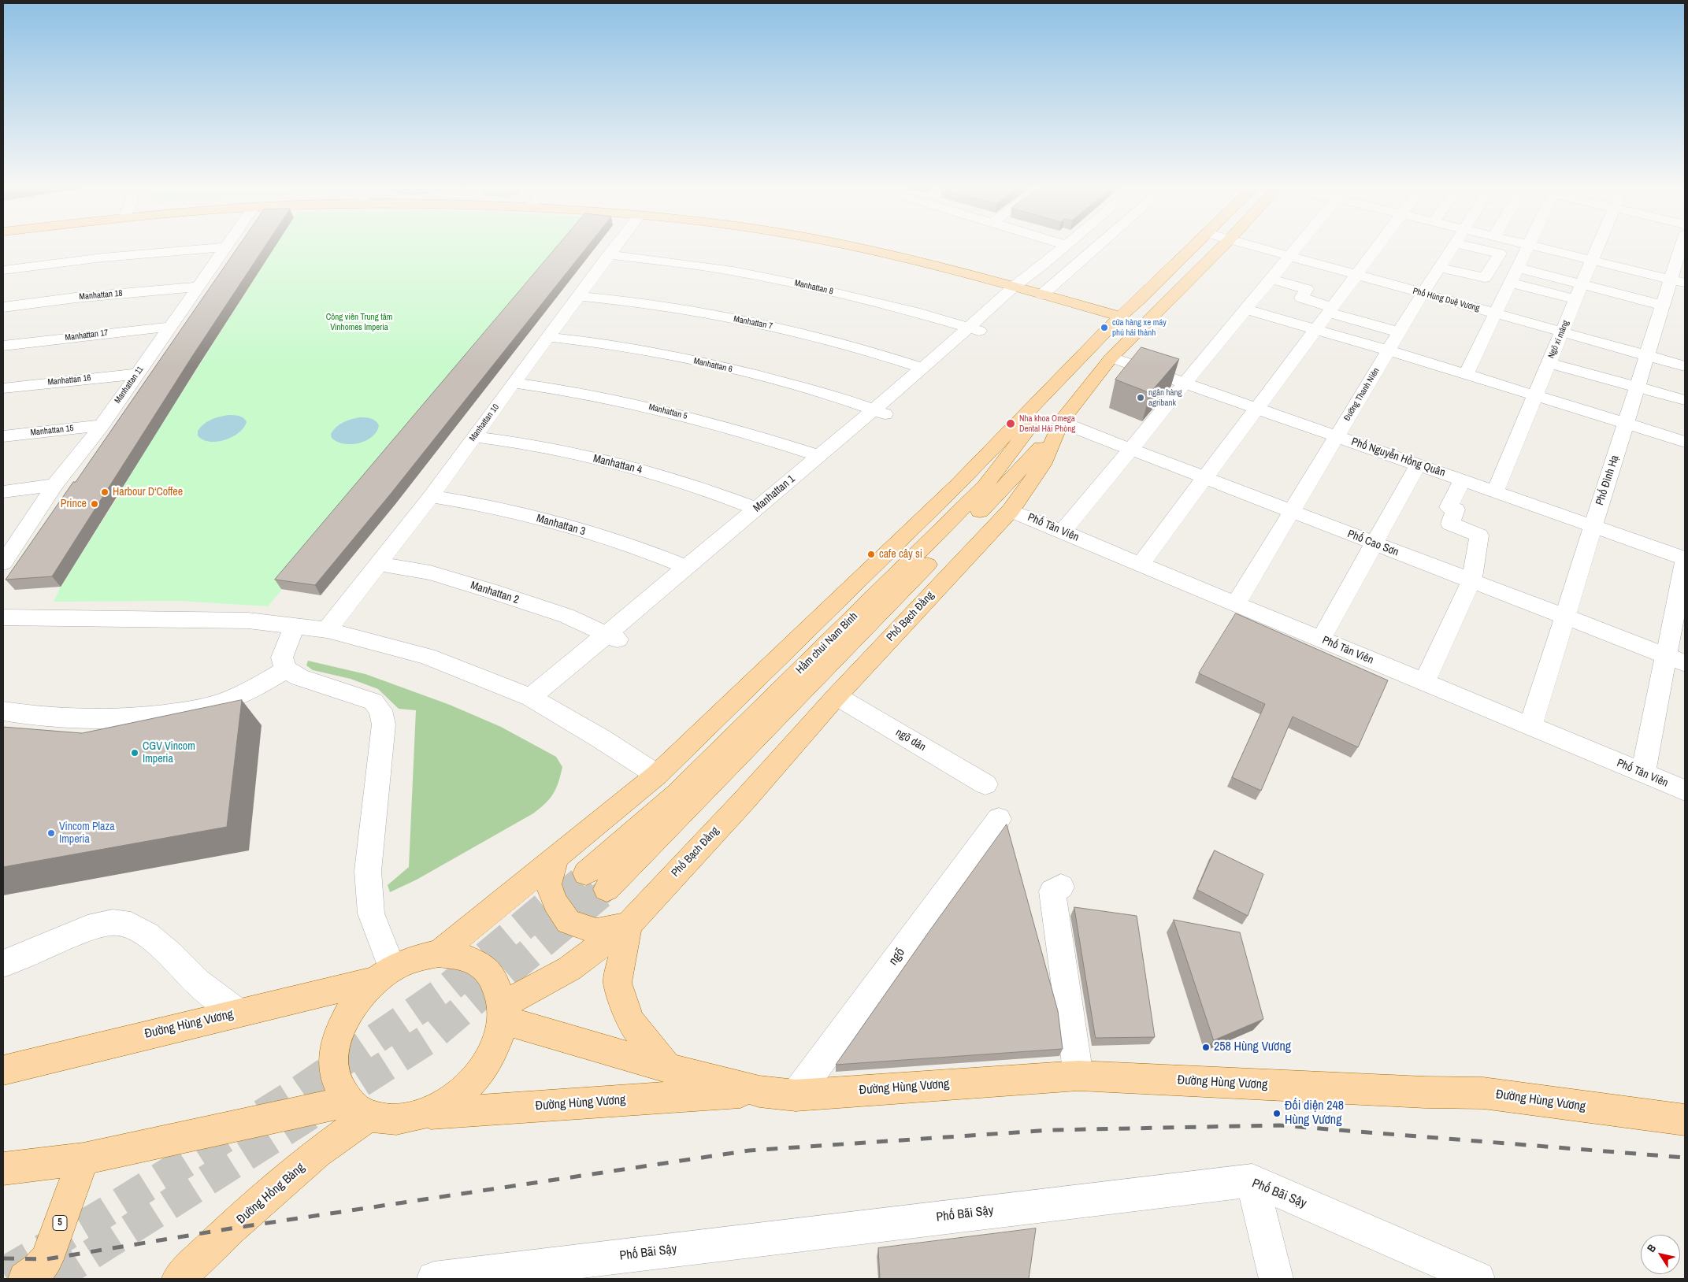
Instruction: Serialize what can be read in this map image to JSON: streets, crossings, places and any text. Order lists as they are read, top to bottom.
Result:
{
  "streets": {
    "main road": [
      "Phố Bạch Đằng",
      "Hầm chui Nam Bính",
      "Đường Hùng Vương",
      "Đường Hồng Bàng",
      "5"
    ],
    "street": [
      "Manhattan 8",
      "Manhattan 18",
      "Phố Hùng Duệ Vương",
      "Manhattan 7",
      "Manhattan 17",
      "Ngõ xi măng",
      "Manhattan 6",
      "Manhattan 16",
      "Manhattan 11",
      "Đường Thanh Niên",
      "Manhattan 5",
      "Manhattan 10",
      "Manhattan 15",
      "Phố Nguyễn Hồng Quân",
      "Manhattan 4",
      "Phố Đình Hạ",
      "Manhattan 1",
      "Manhattan 3",
      "Phố Tản Viên",
      "Phố Cao Sơn",
      "Manhattan 2",
      "ngõ dân",
      "ngõ",
      "Phố Bãi Sậy"
    ]
  },
  "crossings": [
    ["Manhattan 8", "Manhattan 10"],
    ["Manhattan 8", "Manhattan 1"],
    ["Manhattan 18", "Manhattan 11"],
    ["Phố Hùng Duệ Vương", "Ngõ xi măng"],
    ["Phố Hùng Duệ Vương", "Đường Thanh Niên"],
    ["Phố Hùng Duệ Vương", "Phố Đình Hạ"],
    ["Manhattan 7", "Manhattan 10"],
    ["Manhattan 7", "Manhattan 1"],
    ["Manhattan 17", "Manhattan 11"],
    ["Ngõ xi măng", "Phố Nguyễn Hồng Quân"],
    ["Manhattan 6", "Manhattan 10"],
    ["Manhattan 6", "Manhattan 1"],
    ["Manhattan 16", "Manhattan 11"],
    ["Manhattan 11", "Manhattan 15"],
    ["Đường Thanh Niên", "Phố Nguyễn Hồng Quân"],
    ["Đường Thanh Niên", "Phố Tản Viên"],
    ["Đường Thanh Niên", "Phố Cao Sơn"],
    ["Manhattan 5", "Manhattan 10"],
    ["Manhattan 5", "Manhattan 1"],
    ["Manhattan 10", "Manhattan 4"],
    ["Manhattan 10", "Manhattan 3"],
    ["Manhattan 10", "Manhattan 2"],
    ["Phố Nguyễn Hồng Quân", "Phố Đình Hạ"],
    ["Phố Nguyễn Hồng Quân", "Phố Bạch Đằng"],
    ["Manhattan 4", "Manhattan 1"],
    ["Phố Đình Hạ", "Phố Tản Viên"],
    ["Phố Đình Hạ", "Phố Cao Sơn"],
    ["Manhattan 1", "Manhattan 3"],
    ["Manhattan 1", "Manhattan 2"],
    ["Phố Tản Viên", "Phố Bạch Đằng"],
    ["Phố Cao Sơn", "Phố Bạch Đằng"],
    ["Phố Cao Sơn", "Hầm chui Nam Bính"],
    ["Phố Bạch Đằng", "Hầm chui Nam Bính"],
    ["Phố Bạch Đằng", "ngõ dân"],
    ["Phố Bạch Đằng", "Đường Hùng Vương"],
    ["ngõ", "Đường Hùng Vương"]
  ],
  "parks": ["Công viên Trung tâm Vinhomes Imperia"],
  "places": [
    "cửa hàng xe máy phú hải thành",
    "ngân hàng agribank",
    "Nha khoa Omega Dental Hải Phòng",
    "Harbour D‘Coffee",
    "Prince",
    "cafe cây si",
    "CGV Vincom Imperia",
    "Vincom Plaza Imperia",
    "258 Hùng Vương",
    "Đối diện 248 Hùng Vương"
  ],
  "north": "top left"
}
